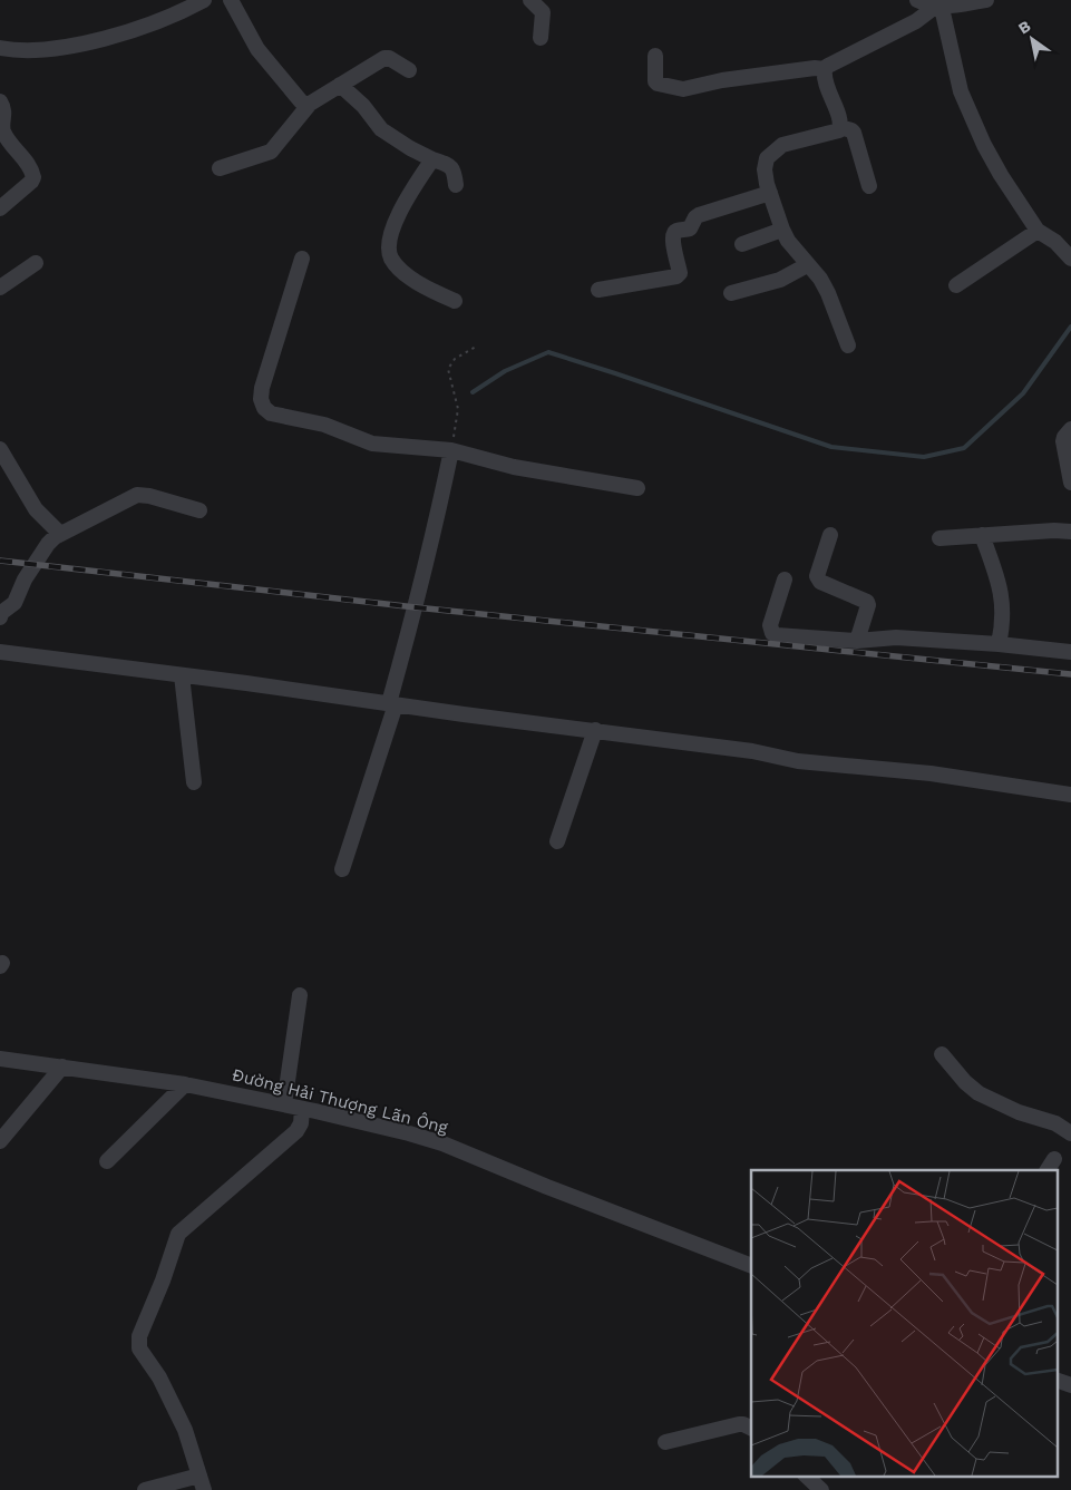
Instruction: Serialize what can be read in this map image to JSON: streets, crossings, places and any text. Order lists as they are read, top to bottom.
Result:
{
  "streets": {
    "street": ["Đường Hải Thượng Lãn Ông"]
  },
  "north": "top left"
}
